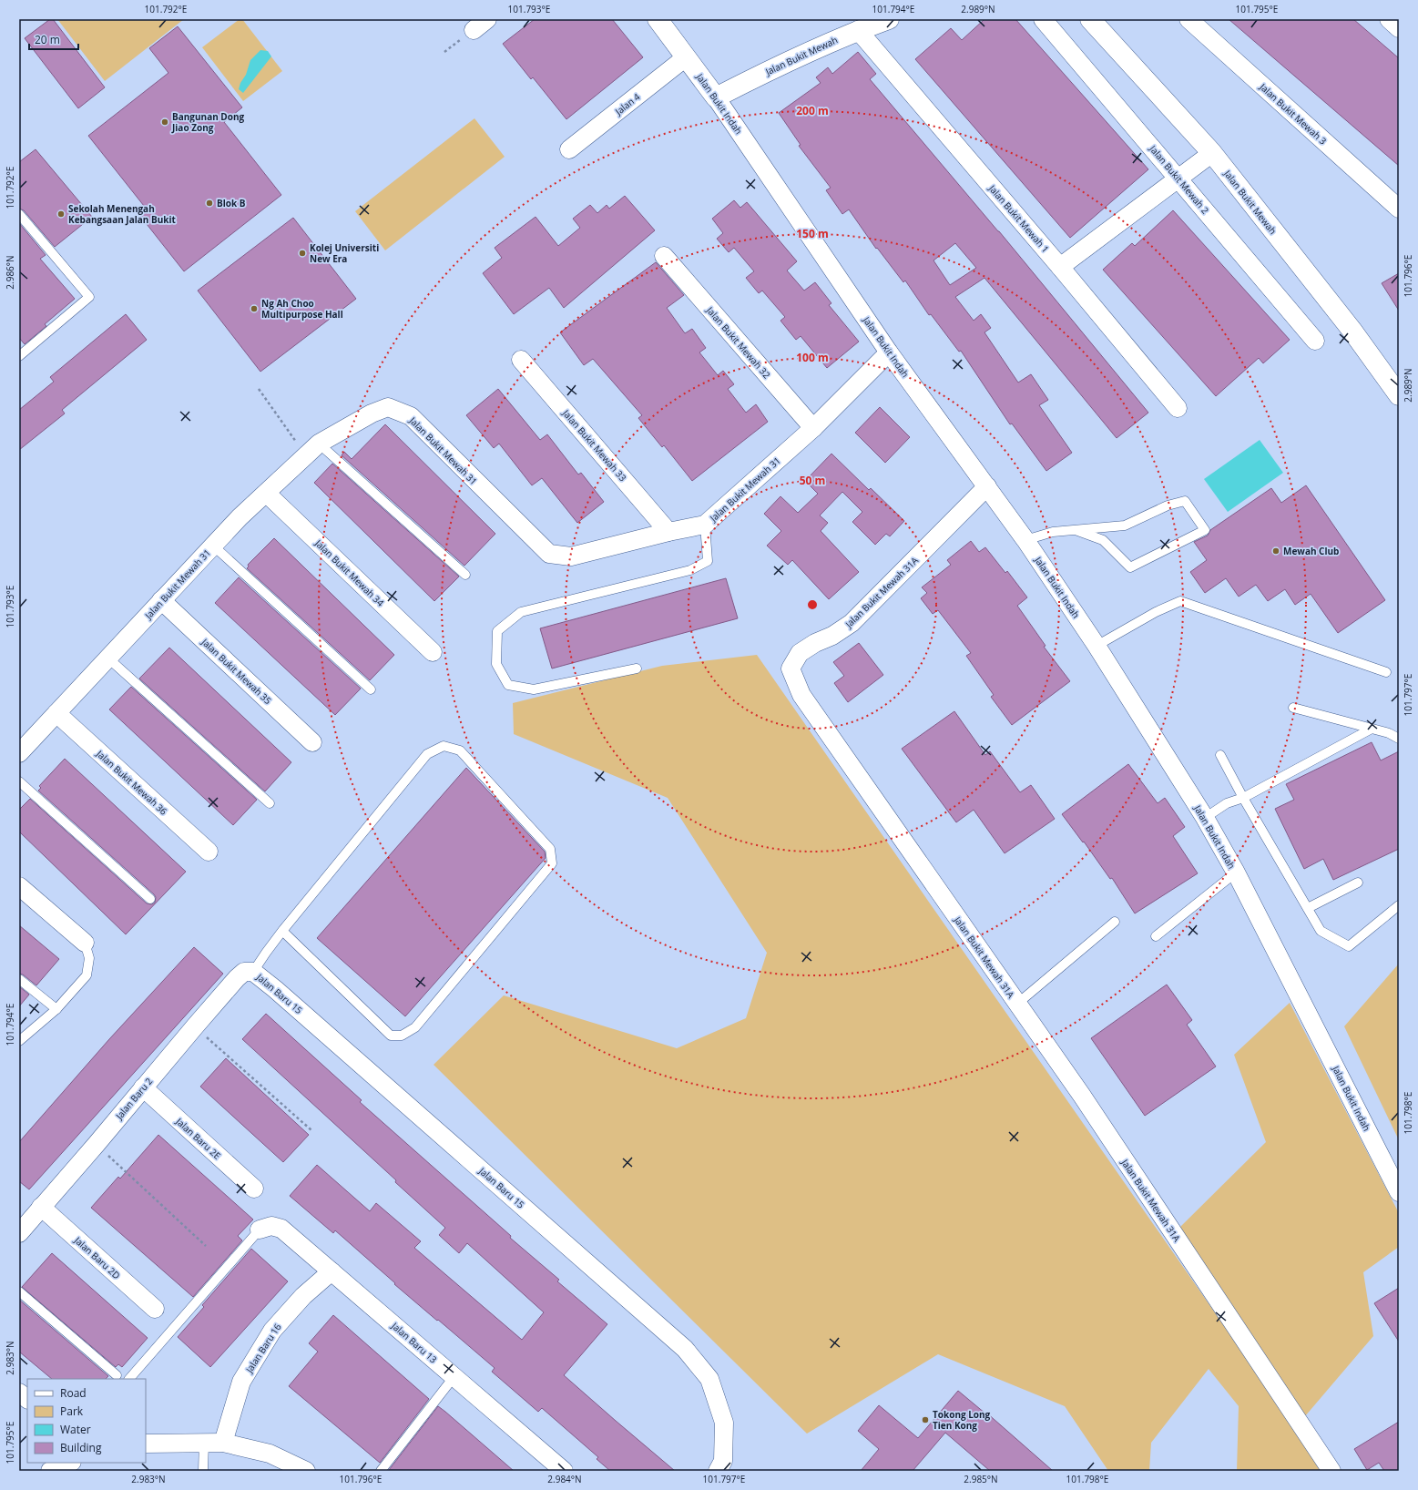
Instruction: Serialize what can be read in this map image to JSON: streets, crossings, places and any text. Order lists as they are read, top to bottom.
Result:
{
  "streets": {
    "street": [
      "Jalan Bukit Mewah",
      "Jalan 4",
      "Jalan Bukit Indah",
      "Jalan Bukit Mewah 3",
      "Jalan Bukit Mewah 2",
      "Jalan Bukit Mewah 1",
      "Jalan Bukit Mewah 32",
      "Jalan Bukit Mewah 33",
      "Jalan Bukit Mewah 31",
      "Jalan Bukit Mewah 34",
      "Jalan Bukit Mewah 31A",
      "Jalan Bukit Mewah 35",
      "Jalan Bukit Mewah 36",
      "Jalan Baru 15",
      "Jalan Baru 2",
      "Jalan Baru 2E",
      "Jalan Baru 2D",
      "Jalan Baru 13",
      "Jalan Baru 16"
    ]
  },
  "crossings": [
    ["Jalan Bukit Mewah", "Jalan Bukit Indah"],
    ["Jalan Bukit Mewah", "Jalan Bukit Mewah 1"],
    ["Jalan 4", "Jalan Bukit Indah"],
    ["Jalan Bukit Indah", "Jalan Bukit Mewah 31"],
    ["Jalan Bukit Indah", "Jalan Bukit Mewah 31A"],
    ["Jalan Bukit Mewah 32", "Jalan Bukit Mewah 31"],
    ["Jalan Bukit Mewah 33", "Jalan Bukit Mewah 31"],
    ["Jalan Bukit Mewah 31", "Jalan Bukit Mewah 34"],
    ["Jalan Bukit Mewah 31", "Jalan Bukit Mewah 35"],
    ["Jalan Bukit Mewah 31", "Jalan Bukit Mewah 36"],
    ["Jalan Baru 15", "Jalan Baru 2"],
    ["Jalan Baru 2", "Jalan Baru 2E"],
    ["Jalan Baru 2", "Jalan Baru 2D"],
    ["Jalan Baru 13", "Jalan Baru 16"]
  ],
  "places": [
    "Bangunan Dong Jiao Zong",
    "Blok B",
    "Sekolah Menengah Kebangsaan Jalan Bukit",
    "Kolej Universiti New Era",
    "Ng Ah Choo Multipurpose Hall",
    "Mewah Club",
    "Tokong Long Tien Kong"
  ],
  "legend": [
    "Road",
    "Park",
    "Water",
    "Building"
  ],
  "scale_bar": "20 m",
  "coordinates": [
    "101.792°E",
    "101.793°E",
    "101.794°E",
    "2.989°N",
    "101.795°E",
    "2.986°N",
    "101.796°E",
    "101.797°E",
    "101.798°E",
    "2.983°N",
    "2.984°N",
    "2.985°N"
  ],
  "rings": [
    "200 m",
    "150 m",
    "100 m",
    "50 m"
  ]
}
